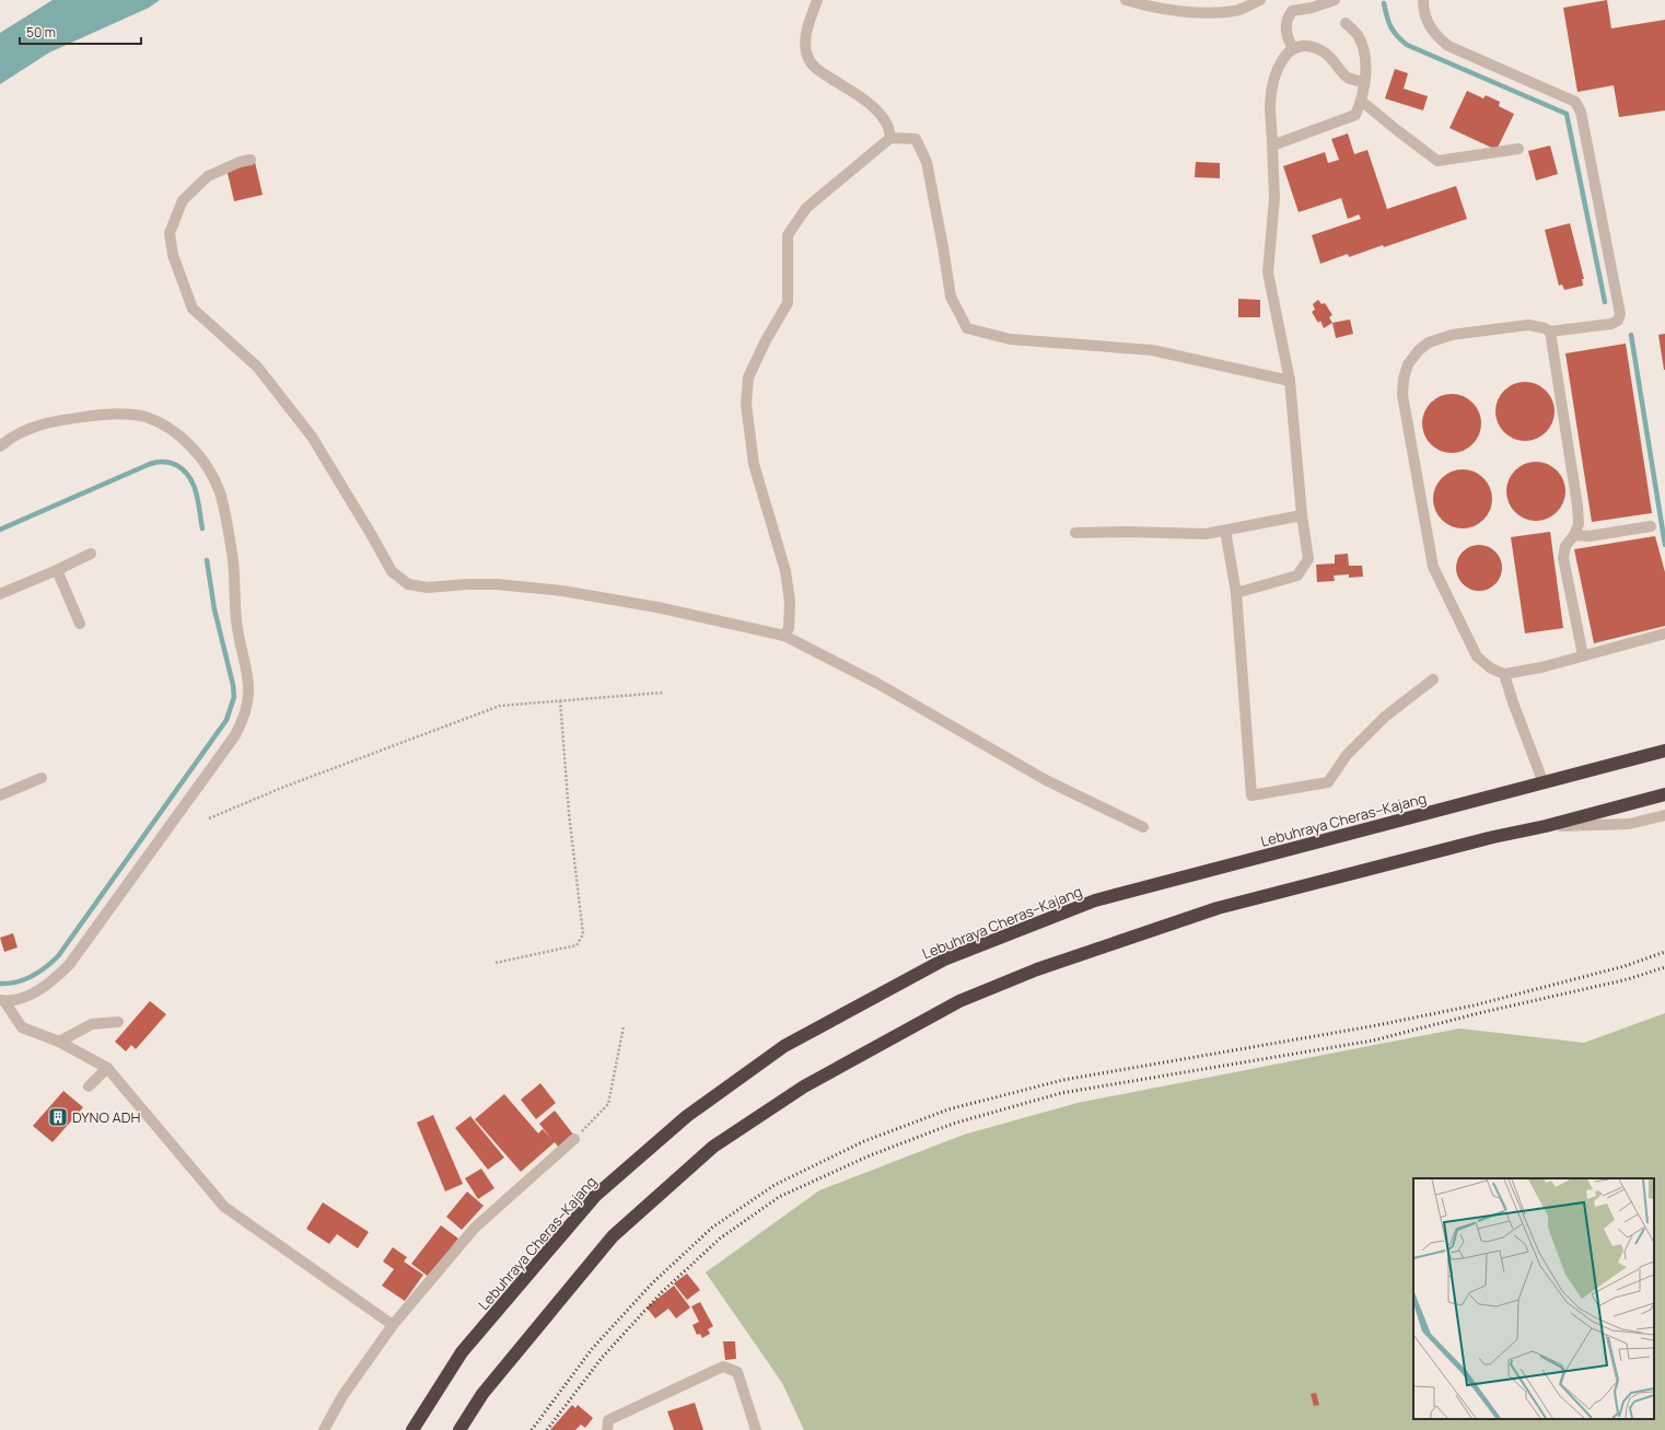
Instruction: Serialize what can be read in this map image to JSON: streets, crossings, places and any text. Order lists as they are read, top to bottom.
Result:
{
  "streets": {
    "highway": ["Lebuhraya Cheras–Kajang"]
  },
  "places": {
    "building": ["DYNO ADH"]
  },
  "scale_bar": "50 m"
}
